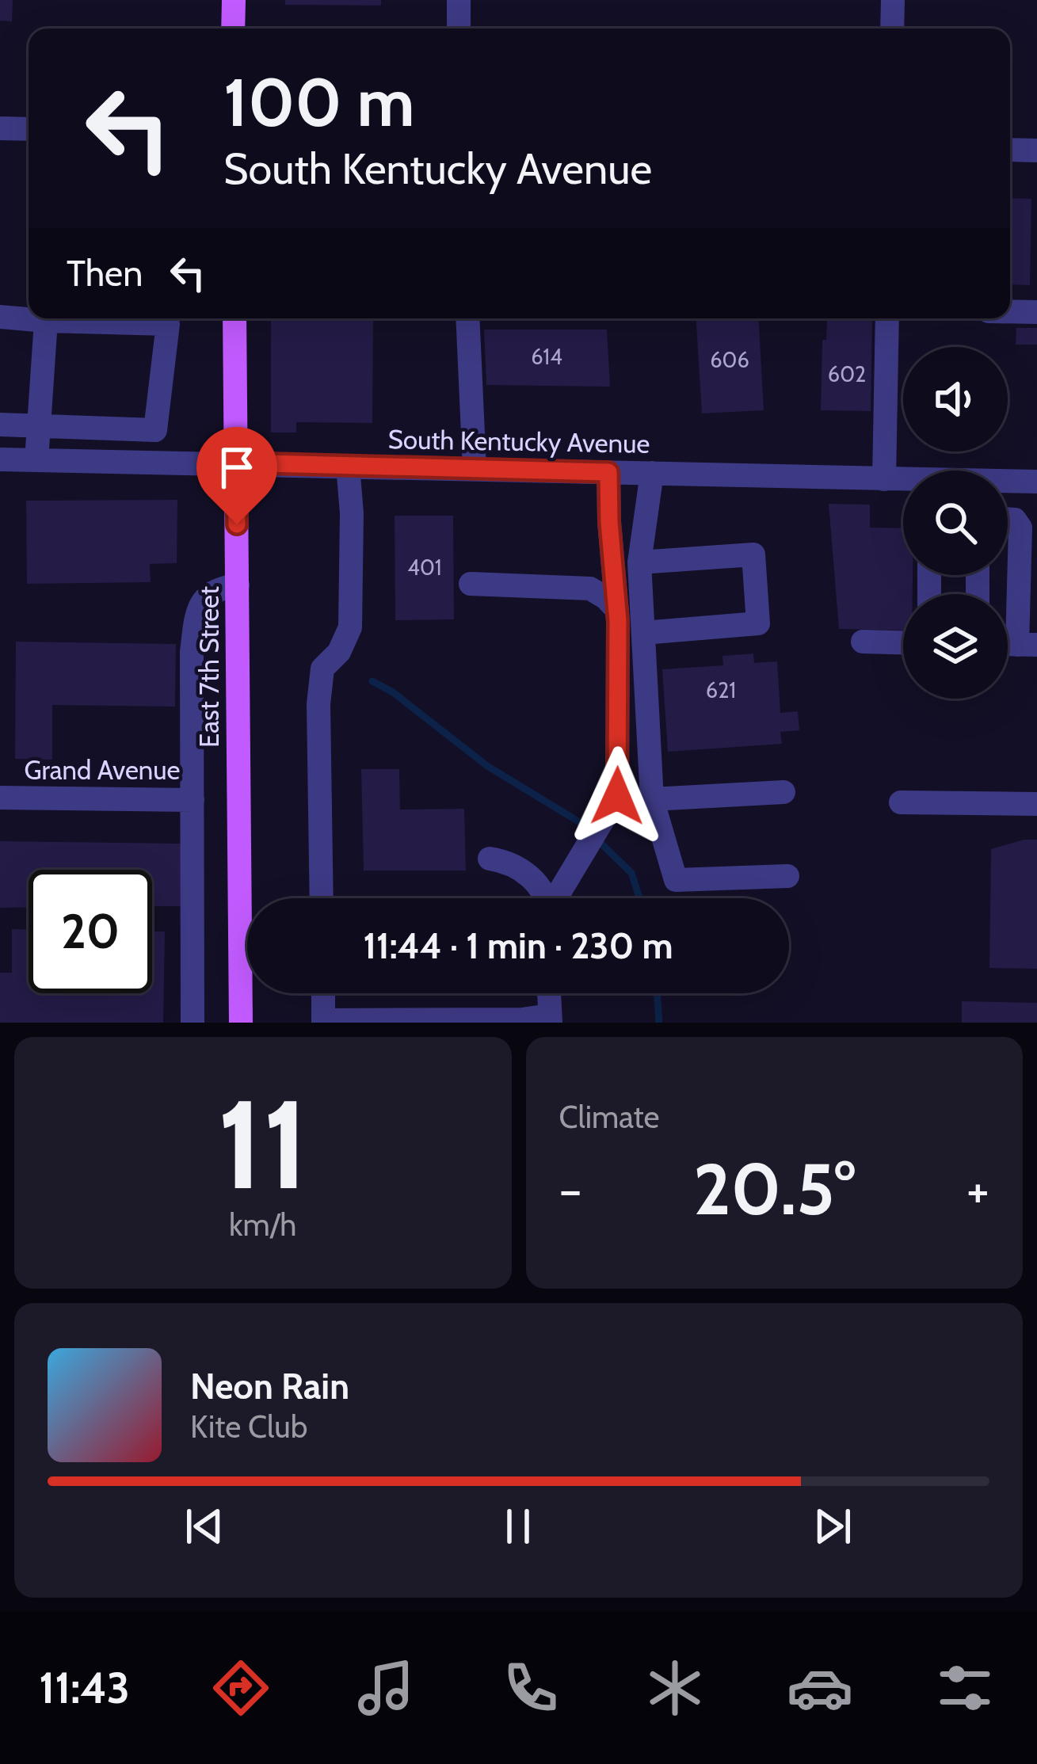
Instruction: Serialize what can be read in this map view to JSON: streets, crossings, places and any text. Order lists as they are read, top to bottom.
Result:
{
  "streets": {
    "main road": ["East 7th Street"],
    "street": ["South Kentucky Avenue", "Grand Avenue"]
  },
  "crossings": [
    ["South Kentucky Avenue", "East 7th Street"],
    ["East 7th Street", "Grand Avenue"]
  ],
  "house_numbers": [
    "614",
    "606",
    "602",
    "401",
    "621"
  ],
  "page": {
    "turn": ["100 m", "South Kentucky Avenue"],
    "then": "Then",
    "limit": "20",
    "trip": "11:44 · 1 min · 230 m",
    "tile": [
      ["11", "km/h"],
      "Climate"
    ],
    "heat": ["−", "20.5°", "+"],
    "song": ["Neon Rain", "Kite Club"],
    "tabs": "11:43"
  }
}
